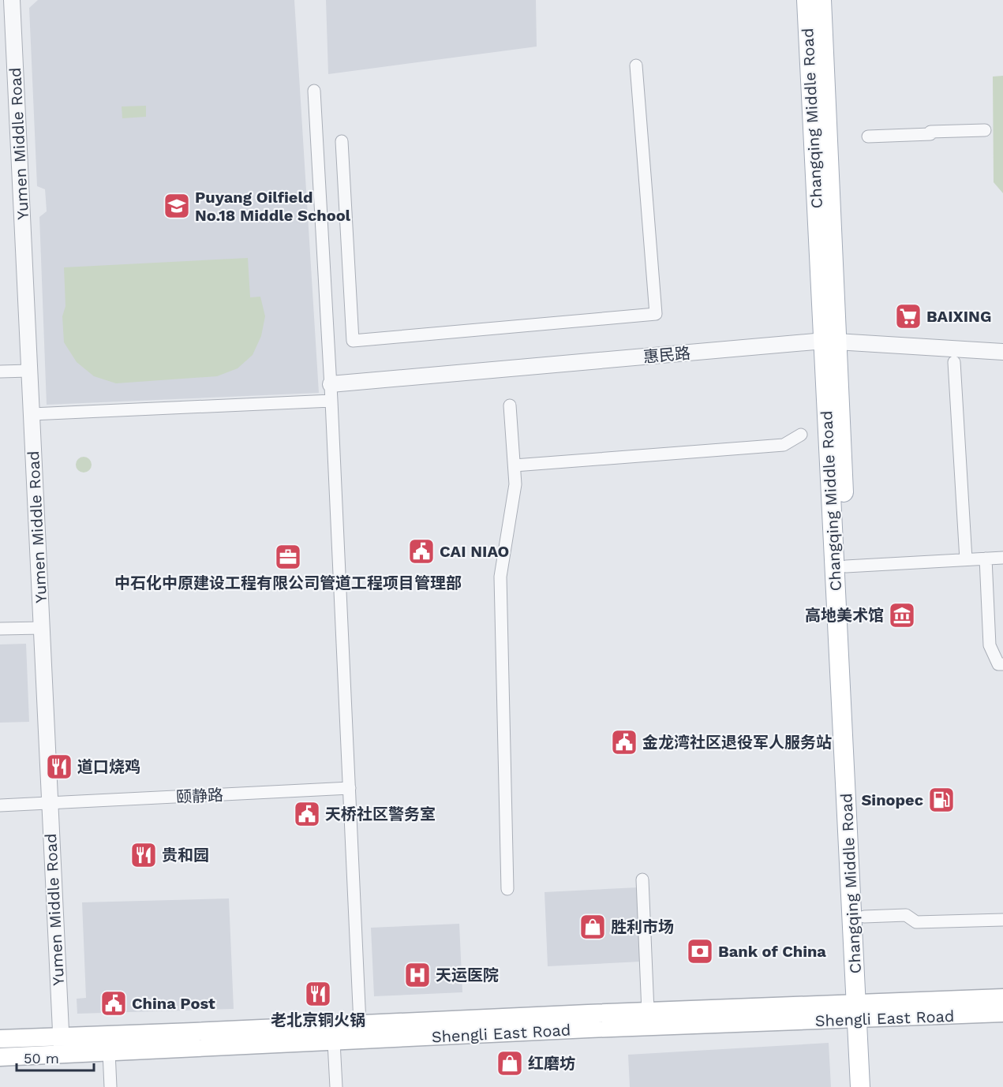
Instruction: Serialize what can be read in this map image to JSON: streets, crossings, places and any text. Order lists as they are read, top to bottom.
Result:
{
  "streets": {
    "main road": ["Changqing Middle Road", "Shengli East Road"],
    "street": ["Yumen Middle Road", "惠民路", "颐静路"]
  },
  "crossings": [
    ["Changqing Middle Road", "惠民路"],
    ["Changqing Middle Road", "Shengli East Road"],
    ["Yumen Middle Road", "颐静路"],
    ["Yumen Middle Road", "Shengli East Road"]
  ],
  "places": {
    "school or university": ["Puyang Oilfield No.18 Middle School"],
    "supermarket": ["BAIXING"],
    "public building": [
      "CAI NIAO",
      "金龙湾社区退役军人服务站",
      "天桥社区警务室",
      "China Post"
    ],
    "office": ["中石化中原建设工程有限公司管道工程项目管理部"],
    "museum": ["高地美术馆"],
    "restaurant": ["道口烧鸡", "贵和园", "老北京铜火锅"],
    "fuel station": ["Sinopec"],
    "shop": ["胜利市场", "红磨坊"],
    "bank": ["Bank of China"],
    "hospital": ["天运医院"]
  },
  "scale_bar": "50 m"
}
